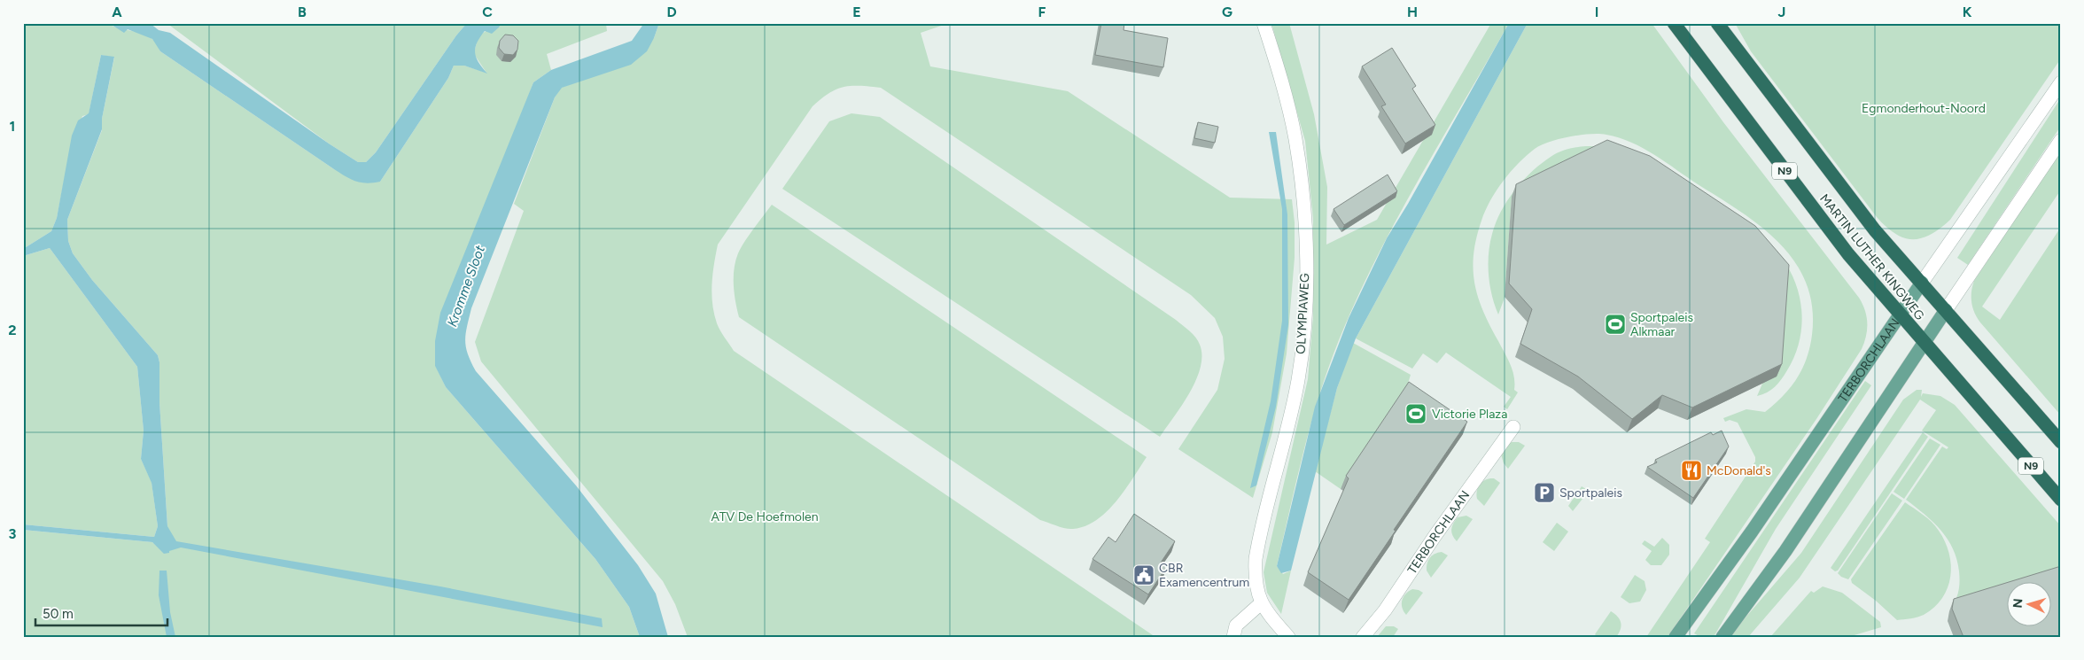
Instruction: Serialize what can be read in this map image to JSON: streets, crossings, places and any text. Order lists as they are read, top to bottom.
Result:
{
  "streets": {
    "highway": ["N9", "MARTIN LUTHER KINGWEG"],
    "main road": ["TERBORCHLAAN"],
    "street": ["OLYMPIAWEG"]
  },
  "crossings": [
    ["MARTIN LUTHER KINGWEG", "TERBORCHLAAN"]
  ],
  "water": ["Kromme Sloot"],
  "parks": ["Egmonderhout-Noord", "ATV De Hoefmolen"],
  "places": {
    "sports": ["Sportpaleis Alkmaar", "Victorie Plaza"],
    "restaurant": ["McDonald's"],
    "parking": ["Sportpaleis"],
    "public building": ["CBR Examencentrum"]
  },
  "scale_bar": "50 m",
  "north": "left",
  "grid": {
    "columns": [
      "A",
      "B",
      "C",
      "D",
      "E",
      "F",
      "G",
      "H",
      "I",
      "J",
      "K"
    ],
    "rows": ["1", "2", "3"]
  }
}
